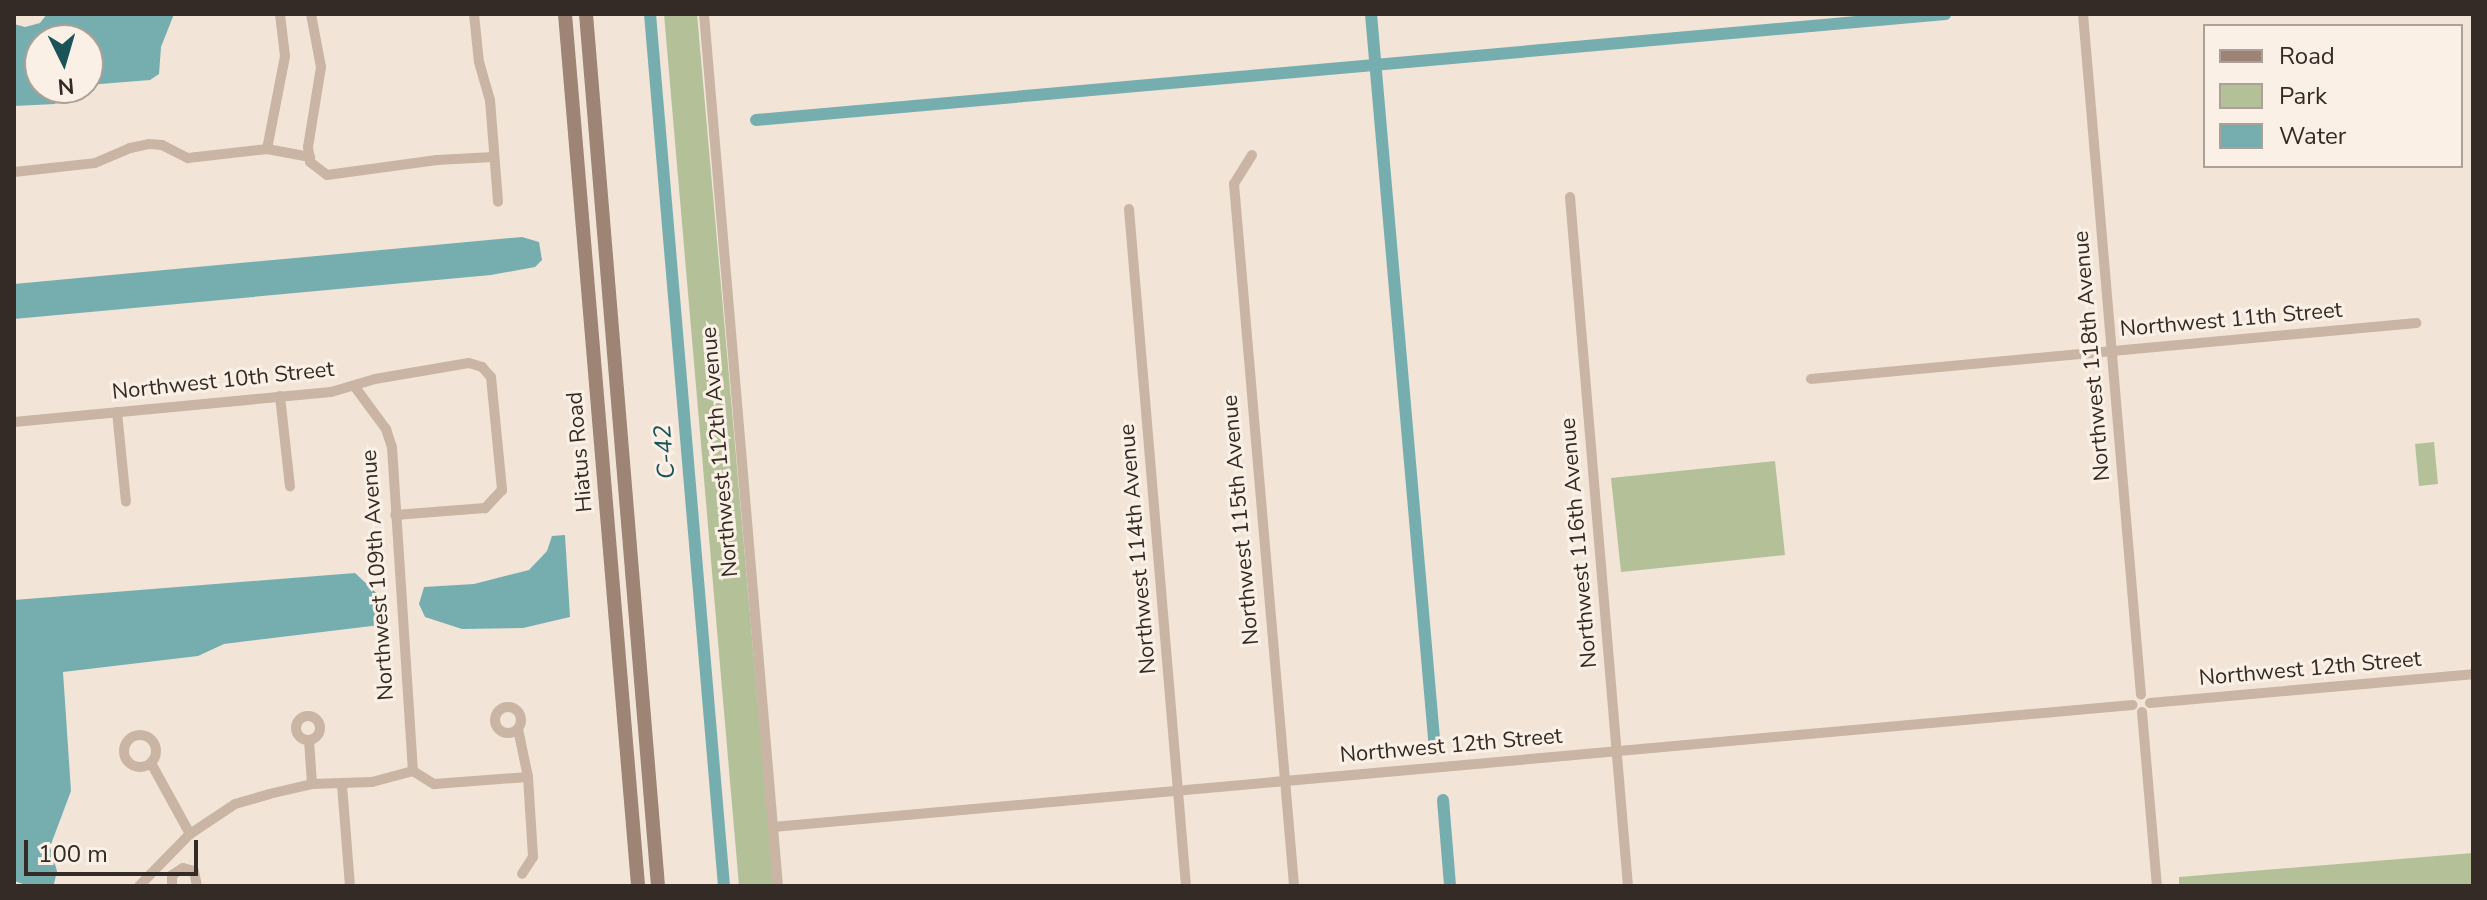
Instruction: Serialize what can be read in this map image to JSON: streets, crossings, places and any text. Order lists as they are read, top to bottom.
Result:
{
  "streets": {
    "main road": ["Hiatus Road"],
    "street": [
      "Northwest 11th Street",
      "Northwest 118th Avenue",
      "Northwest 10th Street",
      "Northwest 112th Avenue",
      "Northwest 115th Avenue",
      "Northwest 116th Avenue",
      "Northwest 114th Avenue",
      "Northwest 109th Avenue",
      "Northwest 12th Street"
    ]
  },
  "crossings": [
    ["Northwest 11th Street", "Northwest 118th Avenue"],
    ["Northwest 118th Avenue", "Northwest 12th Street"],
    ["Northwest 10th Street", "Northwest 109th Avenue"],
    ["Northwest 112th Avenue", "Northwest 12th Street"],
    ["Northwest 115th Avenue", "Northwest 12th Street"],
    ["Northwest 116th Avenue", "Northwest 12th Street"],
    ["Northwest 114th Avenue", "Northwest 12th Street"]
  ],
  "water": ["C-42"],
  "legend": ["Road", "Park", "Water"],
  "scale_bar": "100 m",
  "north": "bottom"
}
